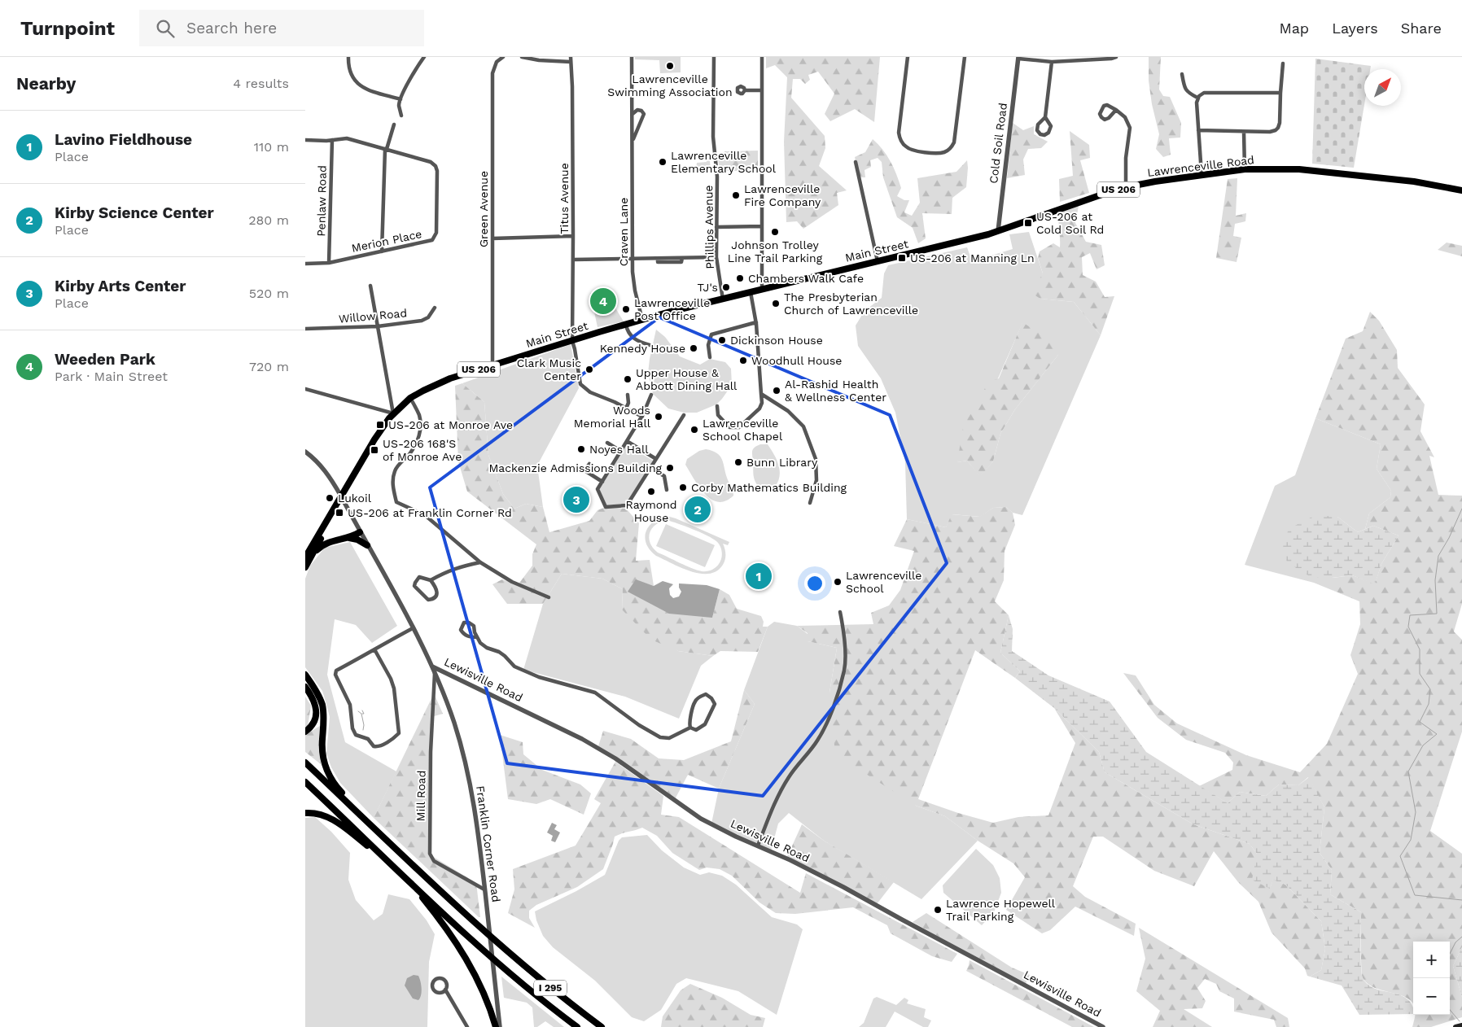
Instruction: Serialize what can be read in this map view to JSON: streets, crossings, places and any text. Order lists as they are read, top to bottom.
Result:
{
  "streets": {
    "highway": [
      "Lawrenceville Road",
      "US 206",
      "Main Street",
      "I 295"
    ],
    "street": [
      "Cold Soil Road",
      "Titus Avenue",
      "Penlaw Road",
      "Green Avenue",
      "Phillips Avenue",
      "Craven Lane",
      "Merion Place",
      "Willow Road",
      "Lewisville Road",
      "Mill Road",
      "Franklin Corner Road"
    ]
  },
  "crossings": [
    ["Cold Soil Road", "Lawrenceville Road"],
    ["Cold Soil Road", "Main Street"],
    ["Lawrenceville Road", "Main Street"],
    ["US 206", "Main Street"],
    ["US 206", "Franklin Corner Road"],
    ["Titus Avenue", "Main Street"],
    ["Penlaw Road", "Merion Place"],
    ["Green Avenue", "Main Street"],
    ["Phillips Avenue", "Main Street"],
    ["Craven Lane", "Main Street"],
    ["Main Street", "Franklin Corner Road"],
    ["Lewisville Road", "Franklin Corner Road"],
    ["Mill Road", "Franklin Corner Road"]
  ],
  "places": {
    "other": [
      "Lawrenceville Swimming Association",
      "Lawrenceville Elementary School",
      "Lawrenceville Fire Company",
      "Johnson Trolley Line Trail Parking",
      "Chambers Walk Cafe",
      "TJ's",
      "The Presbyterian Church of Lawrenceville",
      "Lawrenceville Post Office",
      "Dickinson House",
      "Kennedy House",
      "Woodhull House",
      "Clark Music Center",
      "Upper House & Abbott Dining Hall",
      "Al-Rashid Health & Wellness Center",
      "Woods Memorial Hall",
      "Lawrenceville School Chapel",
      "Noyes Hall",
      "Bunn Library",
      "Mackenzie Admissions Building",
      "Corby Mathematics Building",
      "Raymond House",
      "Lukoil",
      "Lawrenceville School",
      "Lawrence Hopewell Trail Parking"
    ],
    "transit": [
      "US-206 at Cold Soil Rd",
      "US-206 at Manning Ln",
      "US-206 at Monroe Ave",
      "US-206 168'S of Monroe Ave",
      "US-206 at Franklin Corner Rd"
    ]
  },
  "north": "top right",
  "page": {
    "header": "Turnpoint",
    "search": "Search here",
    "nav": ["Map", "Layers", "Share"],
    "heading": ["Nearby", "4 results"],
    "list": [
      {
        "mark": "1",
        "name": "Lavino Fieldhouse",
        "note": "Place",
        "value": "110 m"
      },
      {
        "mark": "2",
        "name": "Kirby Science Center",
        "note": "Place",
        "value": "280 m"
      },
      {
        "mark": "3",
        "name": "Kirby Arts Center",
        "note": "Place",
        "value": "520 m"
      },
      {
        "mark": "4",
        "name": "Weeden Park",
        "note": "Park · Main Street",
        "value": "720 m"
      }
    ],
    "pins": [
      "4",
      "3",
      "2",
      "1"
    ],
    "map_buttons": ["+", "−"]
  }
}
